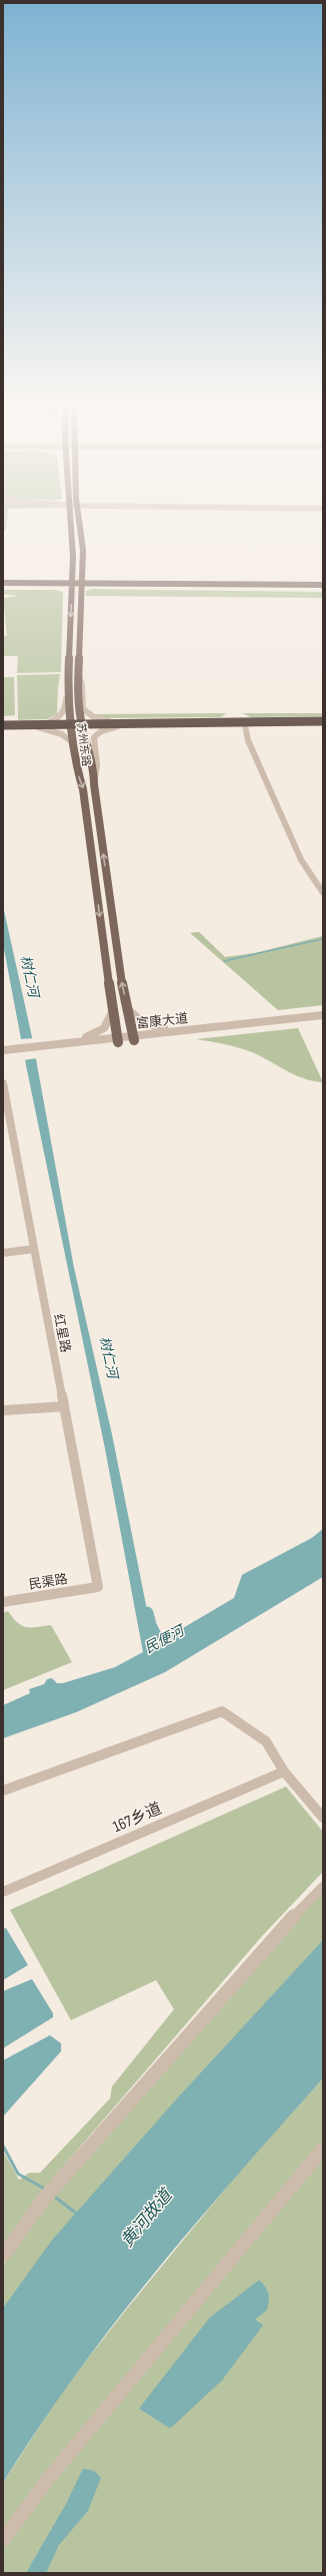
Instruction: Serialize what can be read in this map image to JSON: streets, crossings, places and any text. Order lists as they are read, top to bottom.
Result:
{
  "streets": {
    "main road": ["苏州东路"],
    "street": [
      "富康大道",
      "红星路",
      "民渠路",
      "167乡道"
    ]
  },
  "crossings": [
    ["苏州东路", "富康大道"],
    ["红星路", "民渠路"]
  ],
  "water": ["树仁河", "民便河", "黄河故道"]
}
